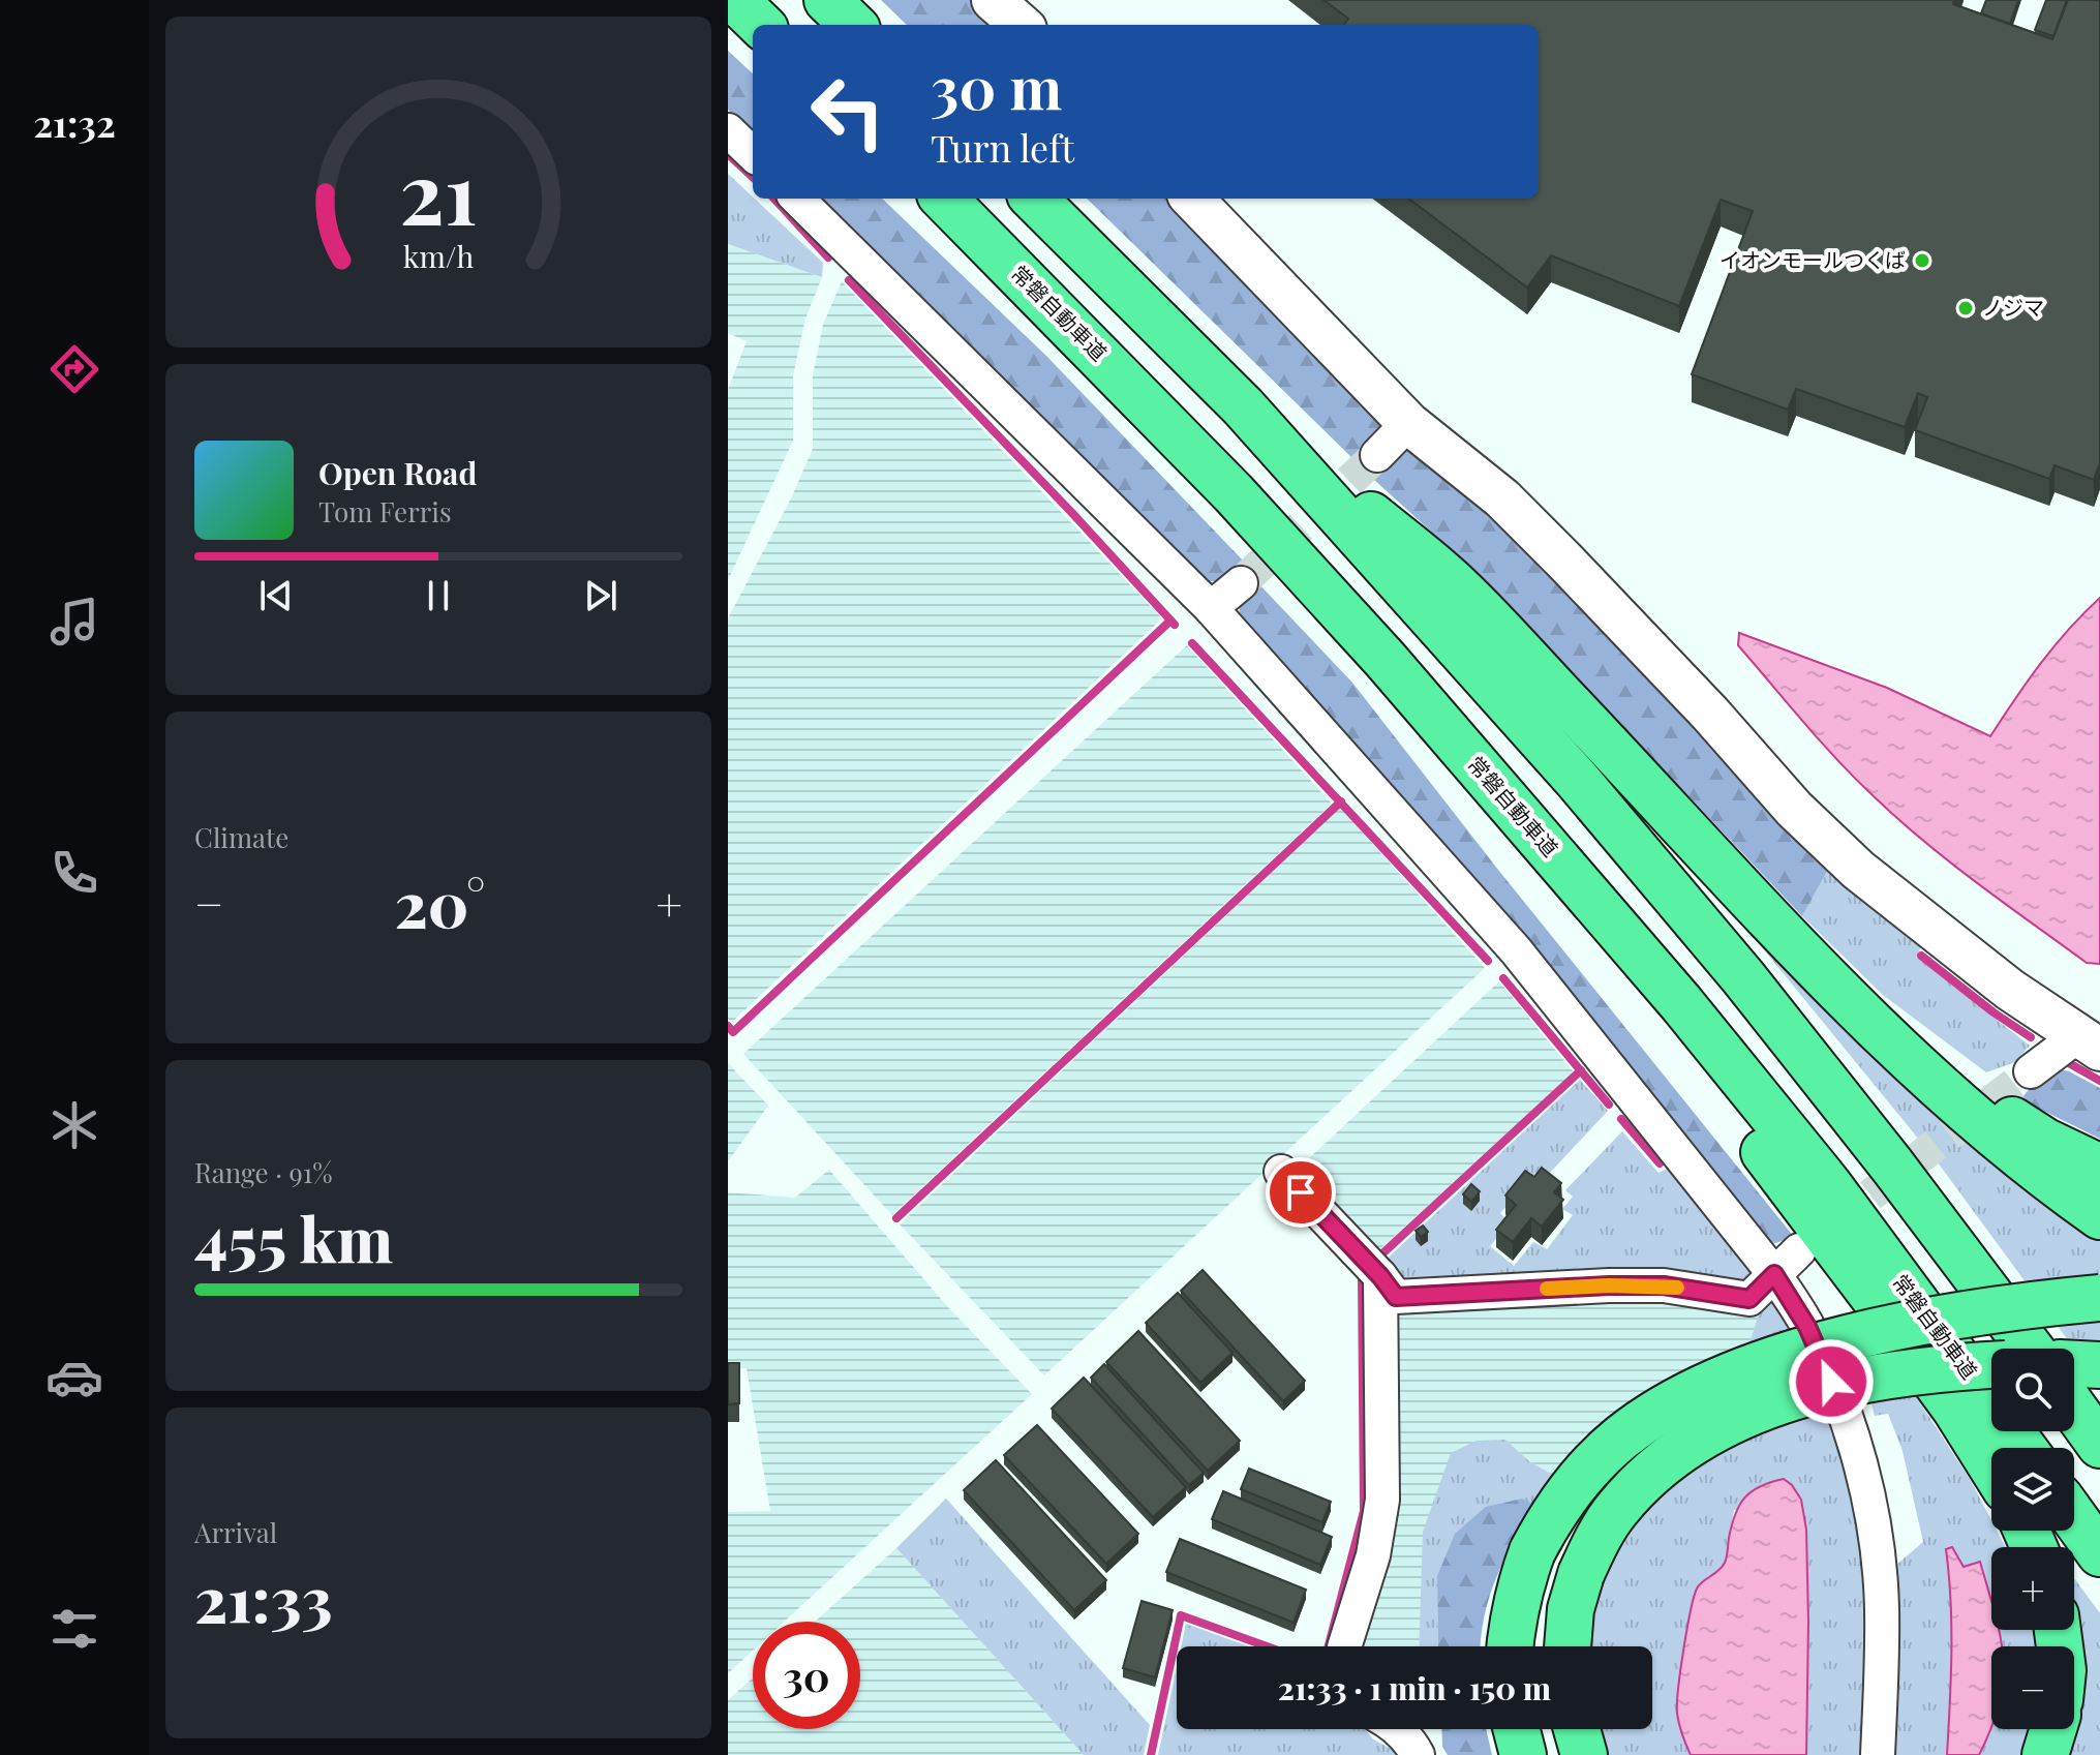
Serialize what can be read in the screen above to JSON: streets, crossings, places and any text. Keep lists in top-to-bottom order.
{
  "streets": {
    "highway": ["常磐自動車道"]
  },
  "places": ["イオンモールつくば", "ノジマ"],
  "page": {
    "tabs": "21:32",
    "turn": ["30 m", "Turn left"],
    "song": ["Open Road", "Tom Ferris"],
    "tile": [
      "Climate",
      ["Range · 91%", "455 km"],
      ["Arrival", "21:33"]
    ],
    "heat": ["−", "20°", "+"],
    "map_buttons": ["+", "−"],
    "limit": "30",
    "trip": "21:33 · 1 min · 150 m",
    "gauge": ["21", "km/h"]
  }
}
